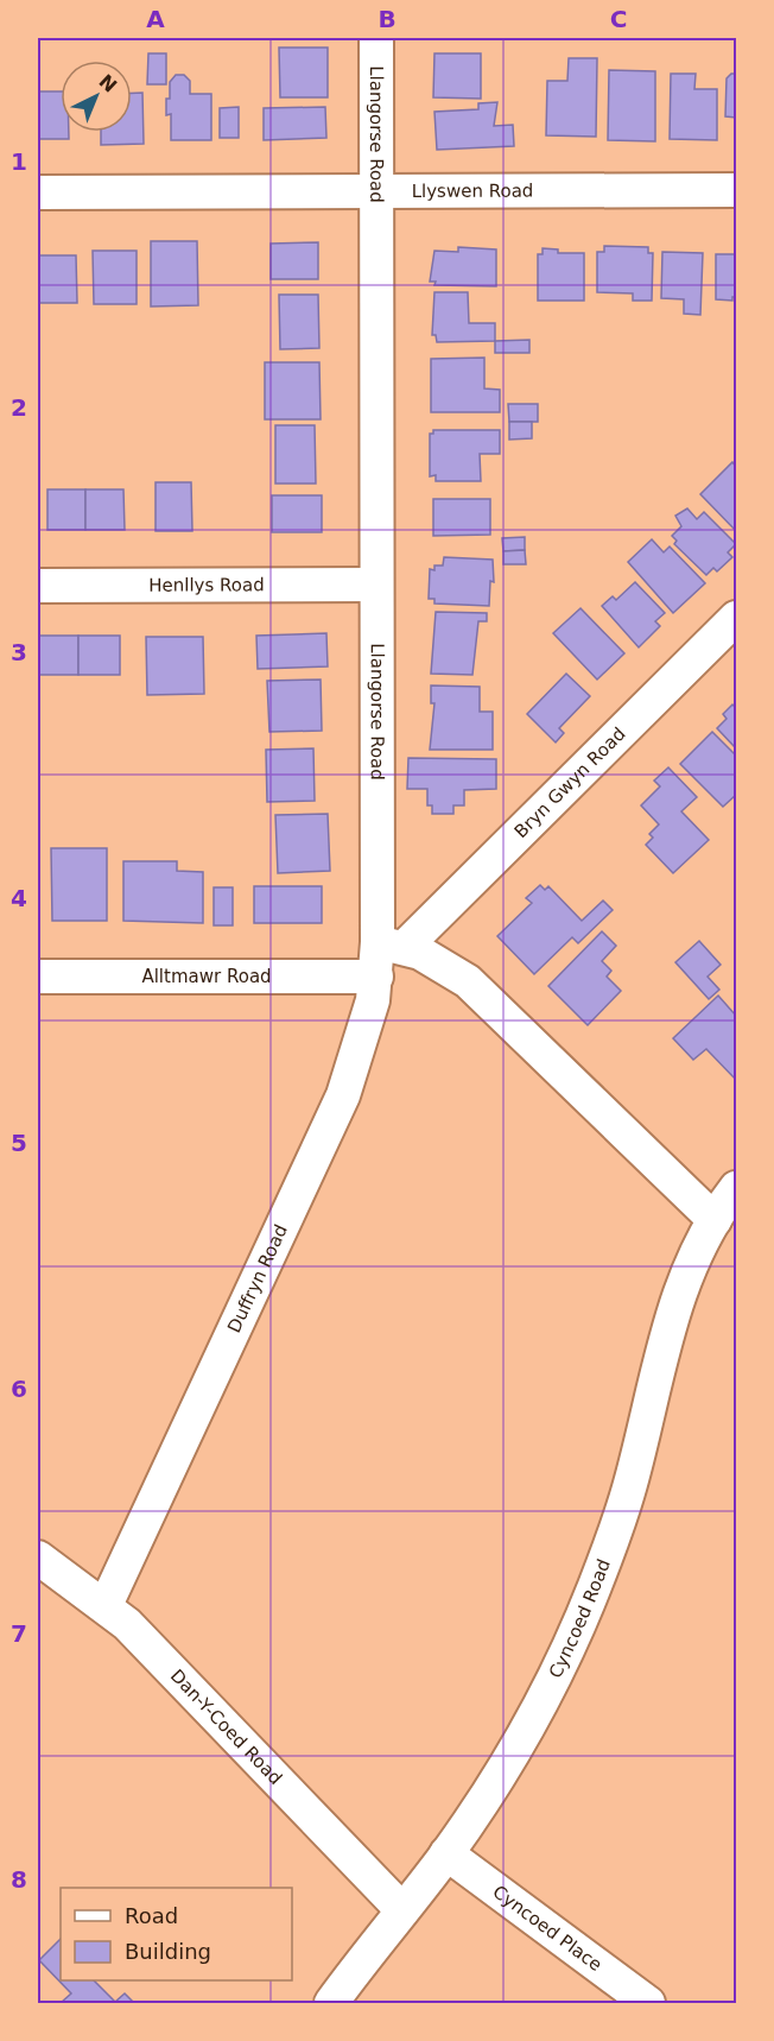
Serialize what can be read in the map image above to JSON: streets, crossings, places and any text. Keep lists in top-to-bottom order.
{
  "streets": {
    "street": [
      "Llangorse Road",
      "Llyswen Road",
      "Henllys Road",
      "Bryn Gwyn Road",
      "Alltmawr Road",
      "Duffryn Road",
      "Cyncoed Road",
      "Dan-Y-Coed Road",
      "Cyncoed Place"
    ]
  },
  "crossings": [
    ["Llangorse Road", "Llyswen Road"],
    ["Llangorse Road", "Henllys Road"],
    ["Llangorse Road", "Bryn Gwyn Road"],
    ["Llangorse Road", "Duffryn Road"],
    ["Bryn Gwyn Road", "Duffryn Road"],
    ["Alltmawr Road", "Duffryn Road"],
    ["Duffryn Road", "Dan-Y-Coed Road"],
    ["Cyncoed Road", "Dan-Y-Coed Road"],
    ["Cyncoed Road", "Cyncoed Place"]
  ],
  "legend": ["Road", "Building"],
  "north": "top right",
  "grid": {
    "columns": ["A", "B", "C"],
    "rows": [
      "1",
      "2",
      "3",
      "4",
      "5",
      "6",
      "7",
      "8"
    ]
  }
}
